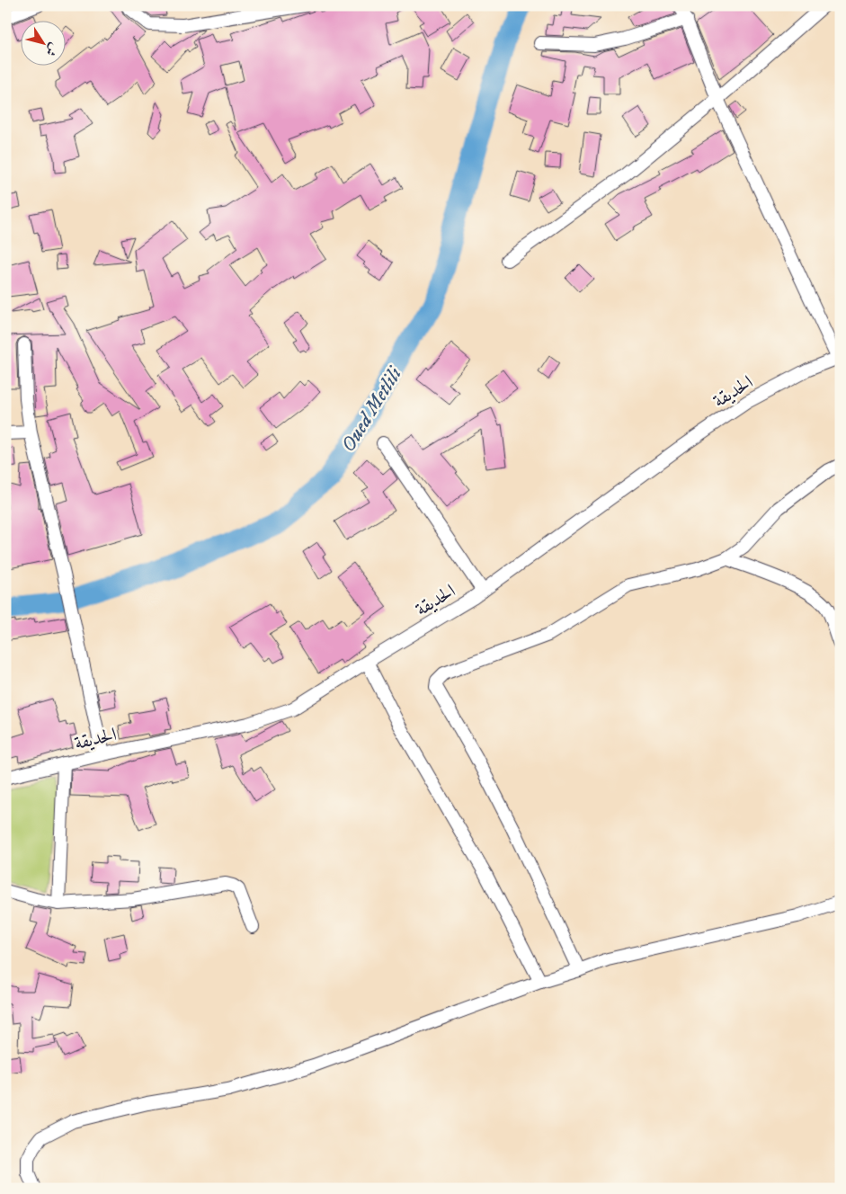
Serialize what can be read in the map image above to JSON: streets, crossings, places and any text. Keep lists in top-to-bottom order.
{
  "streets": {
    "street": ["الحديقة"]
  },
  "water": ["Oued Metlili"],
  "north": "bottom right"
}
